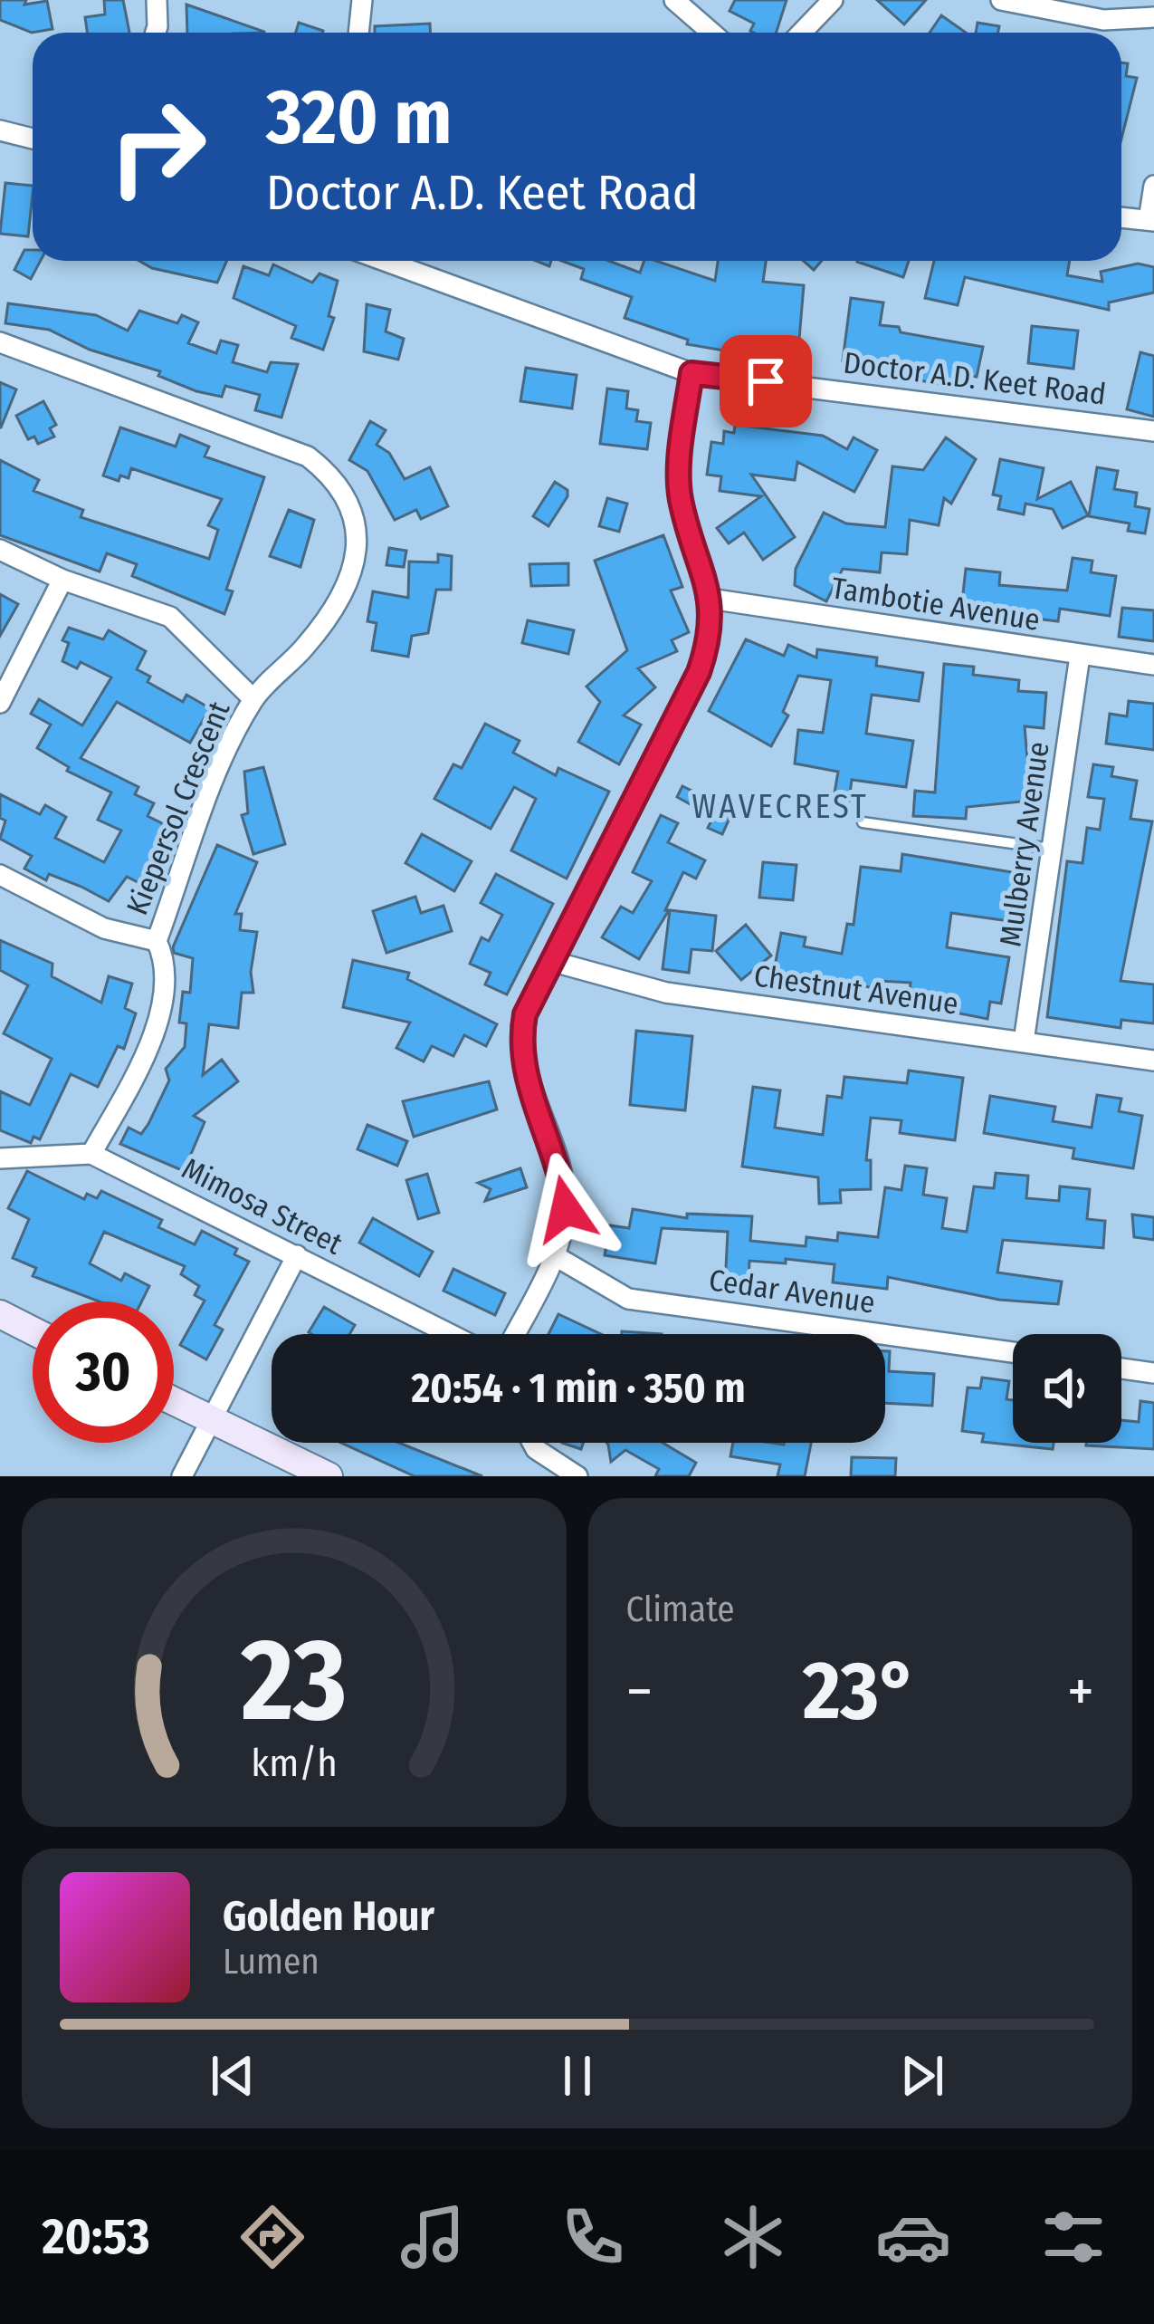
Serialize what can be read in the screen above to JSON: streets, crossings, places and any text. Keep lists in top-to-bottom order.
{
  "streets": {
    "street": [
      "Doctor A.D. Keet Road",
      "Tambotie Avenue",
      "Kiepersol Crescent",
      "Mulberry Avenue",
      "Chestnut Avenue",
      "Mimosa Street",
      "Cedar Avenue"
    ]
  },
  "crossings": [
    ["Tambotie Avenue", "Mulberry Avenue"],
    ["Kiepersol Crescent", "Mimosa Street"],
    ["Mulberry Avenue", "Chestnut Avenue"]
  ],
  "districts": ["WAVECREST"],
  "page": {
    "turn": ["320 m", "Doctor A.D. Keet Road"],
    "limit": "30",
    "trip": "20:54 · 1 min · 350 m",
    "tile": "Climate",
    "heat": ["−", "23°", "+"],
    "song": ["Golden Hour", "Lumen"],
    "tabs": "20:53",
    "gauge": ["23", "km/h"]
  }
}
